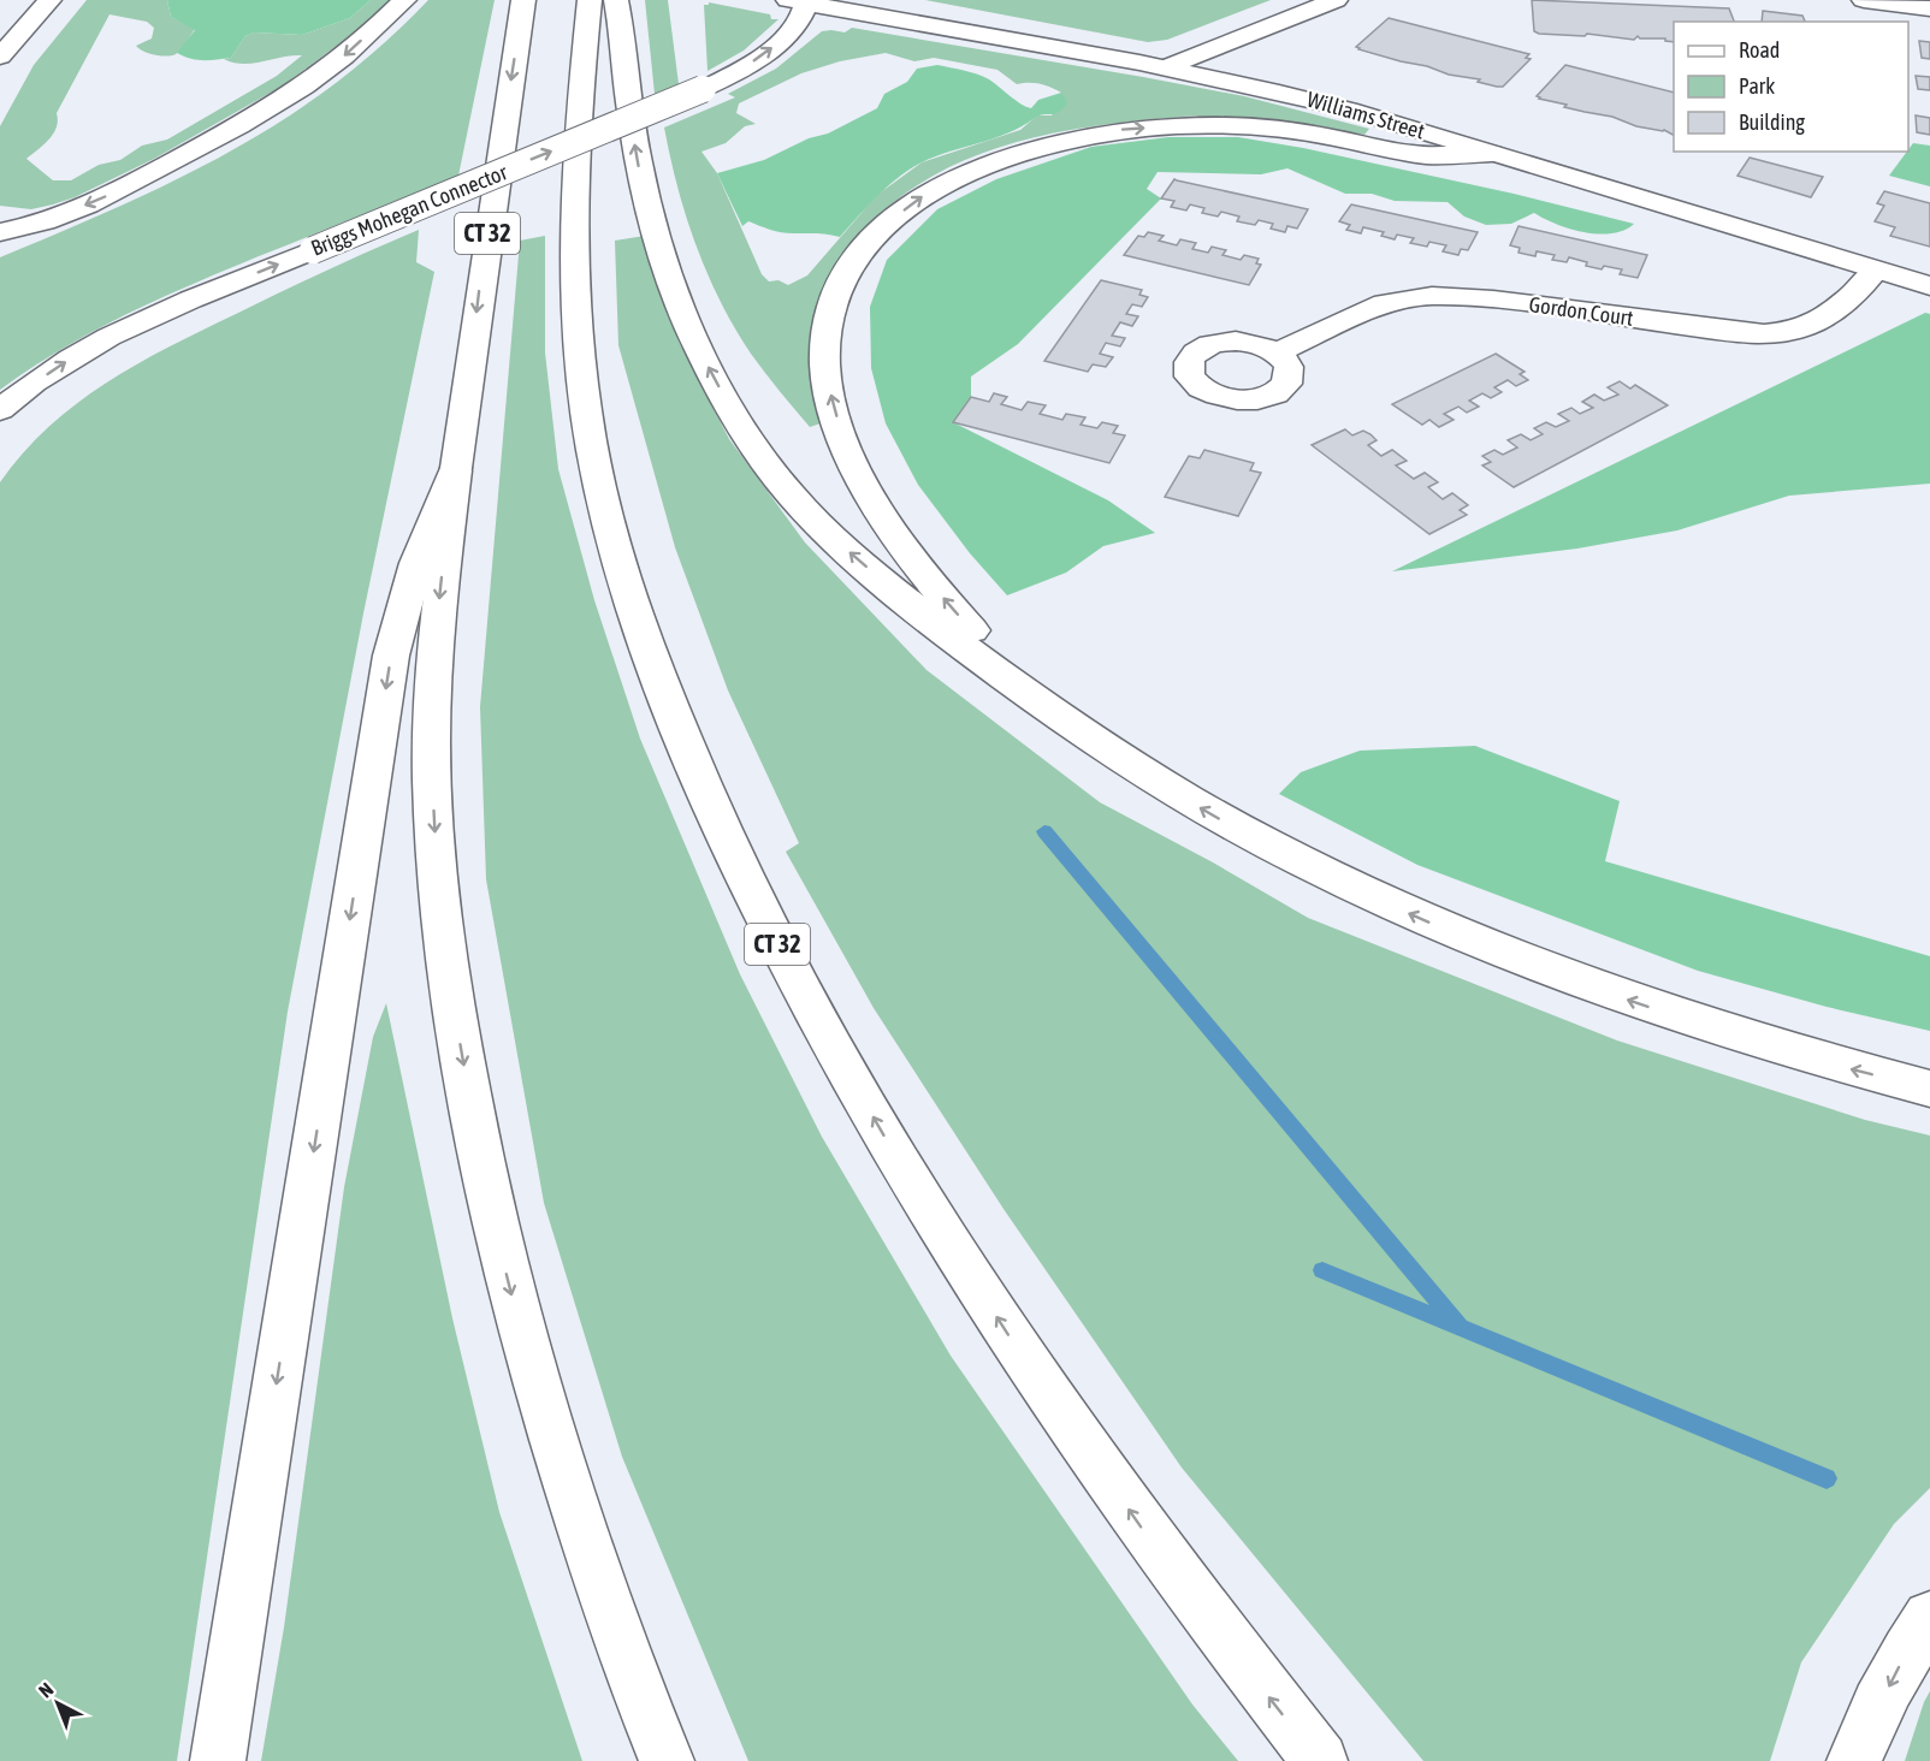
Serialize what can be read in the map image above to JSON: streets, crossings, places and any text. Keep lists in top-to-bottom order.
{
  "streets": {
    "main road": [
      "Williams Street",
      "Briggs Mohegan Connector",
      "CT 32",
      "Gordon Court"
    ]
  },
  "crossings": [
    ["Williams Street", "Briggs Mohegan Connector"],
    ["Williams Street", "Gordon Court"]
  ],
  "legend": ["Road", "Park", "Building"],
  "north": "top left"
}
